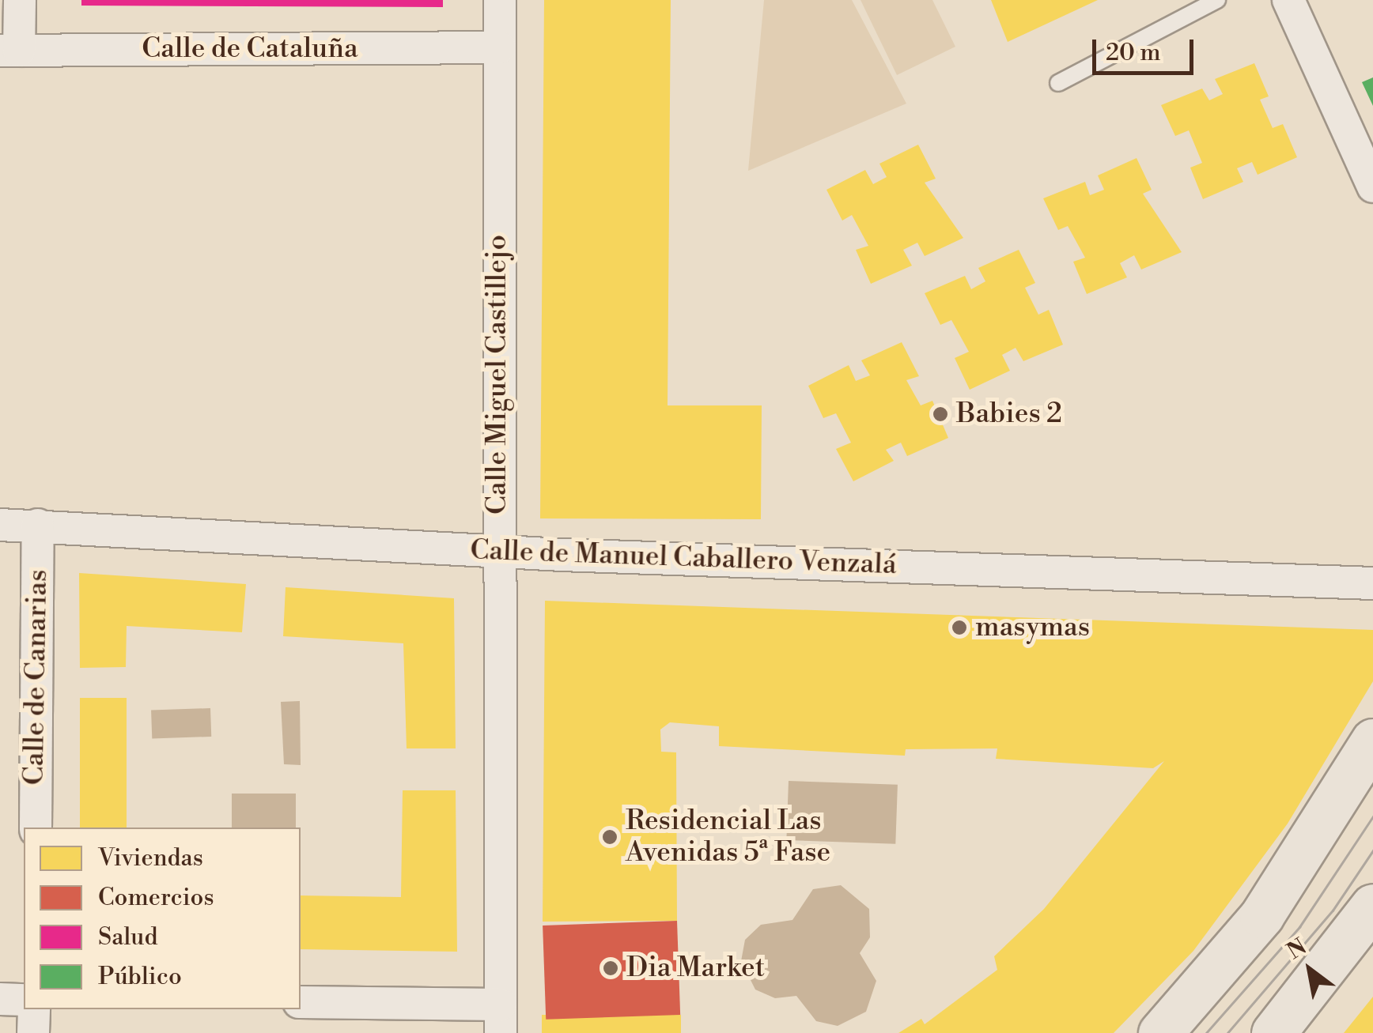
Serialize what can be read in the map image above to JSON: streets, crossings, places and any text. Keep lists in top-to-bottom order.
{
  "streets": {
    "street": [
      "Calle de Cataluña",
      "Calle Miguel Castillejo",
      "Calle de Manuel Caballero Venzalá",
      "Calle de Canarias"
    ]
  },
  "crossings": [
    ["Calle de Cataluña", "Calle Miguel Castillejo"],
    ["Calle Miguel Castillejo", "Calle de Manuel Caballero Venzalá"],
    ["Calle de Manuel Caballero Venzalá", "Calle de Canarias"]
  ],
  "places": [
    "Babies 2",
    "masymas",
    "Residencial Las Avenidas 5ª Fase",
    "Dia Market"
  ],
  "legend": [
    "Viviendas",
    "Comercios",
    "Salud",
    "Público"
  ],
  "scale_bar": "20 m",
  "north": "top left"
}
